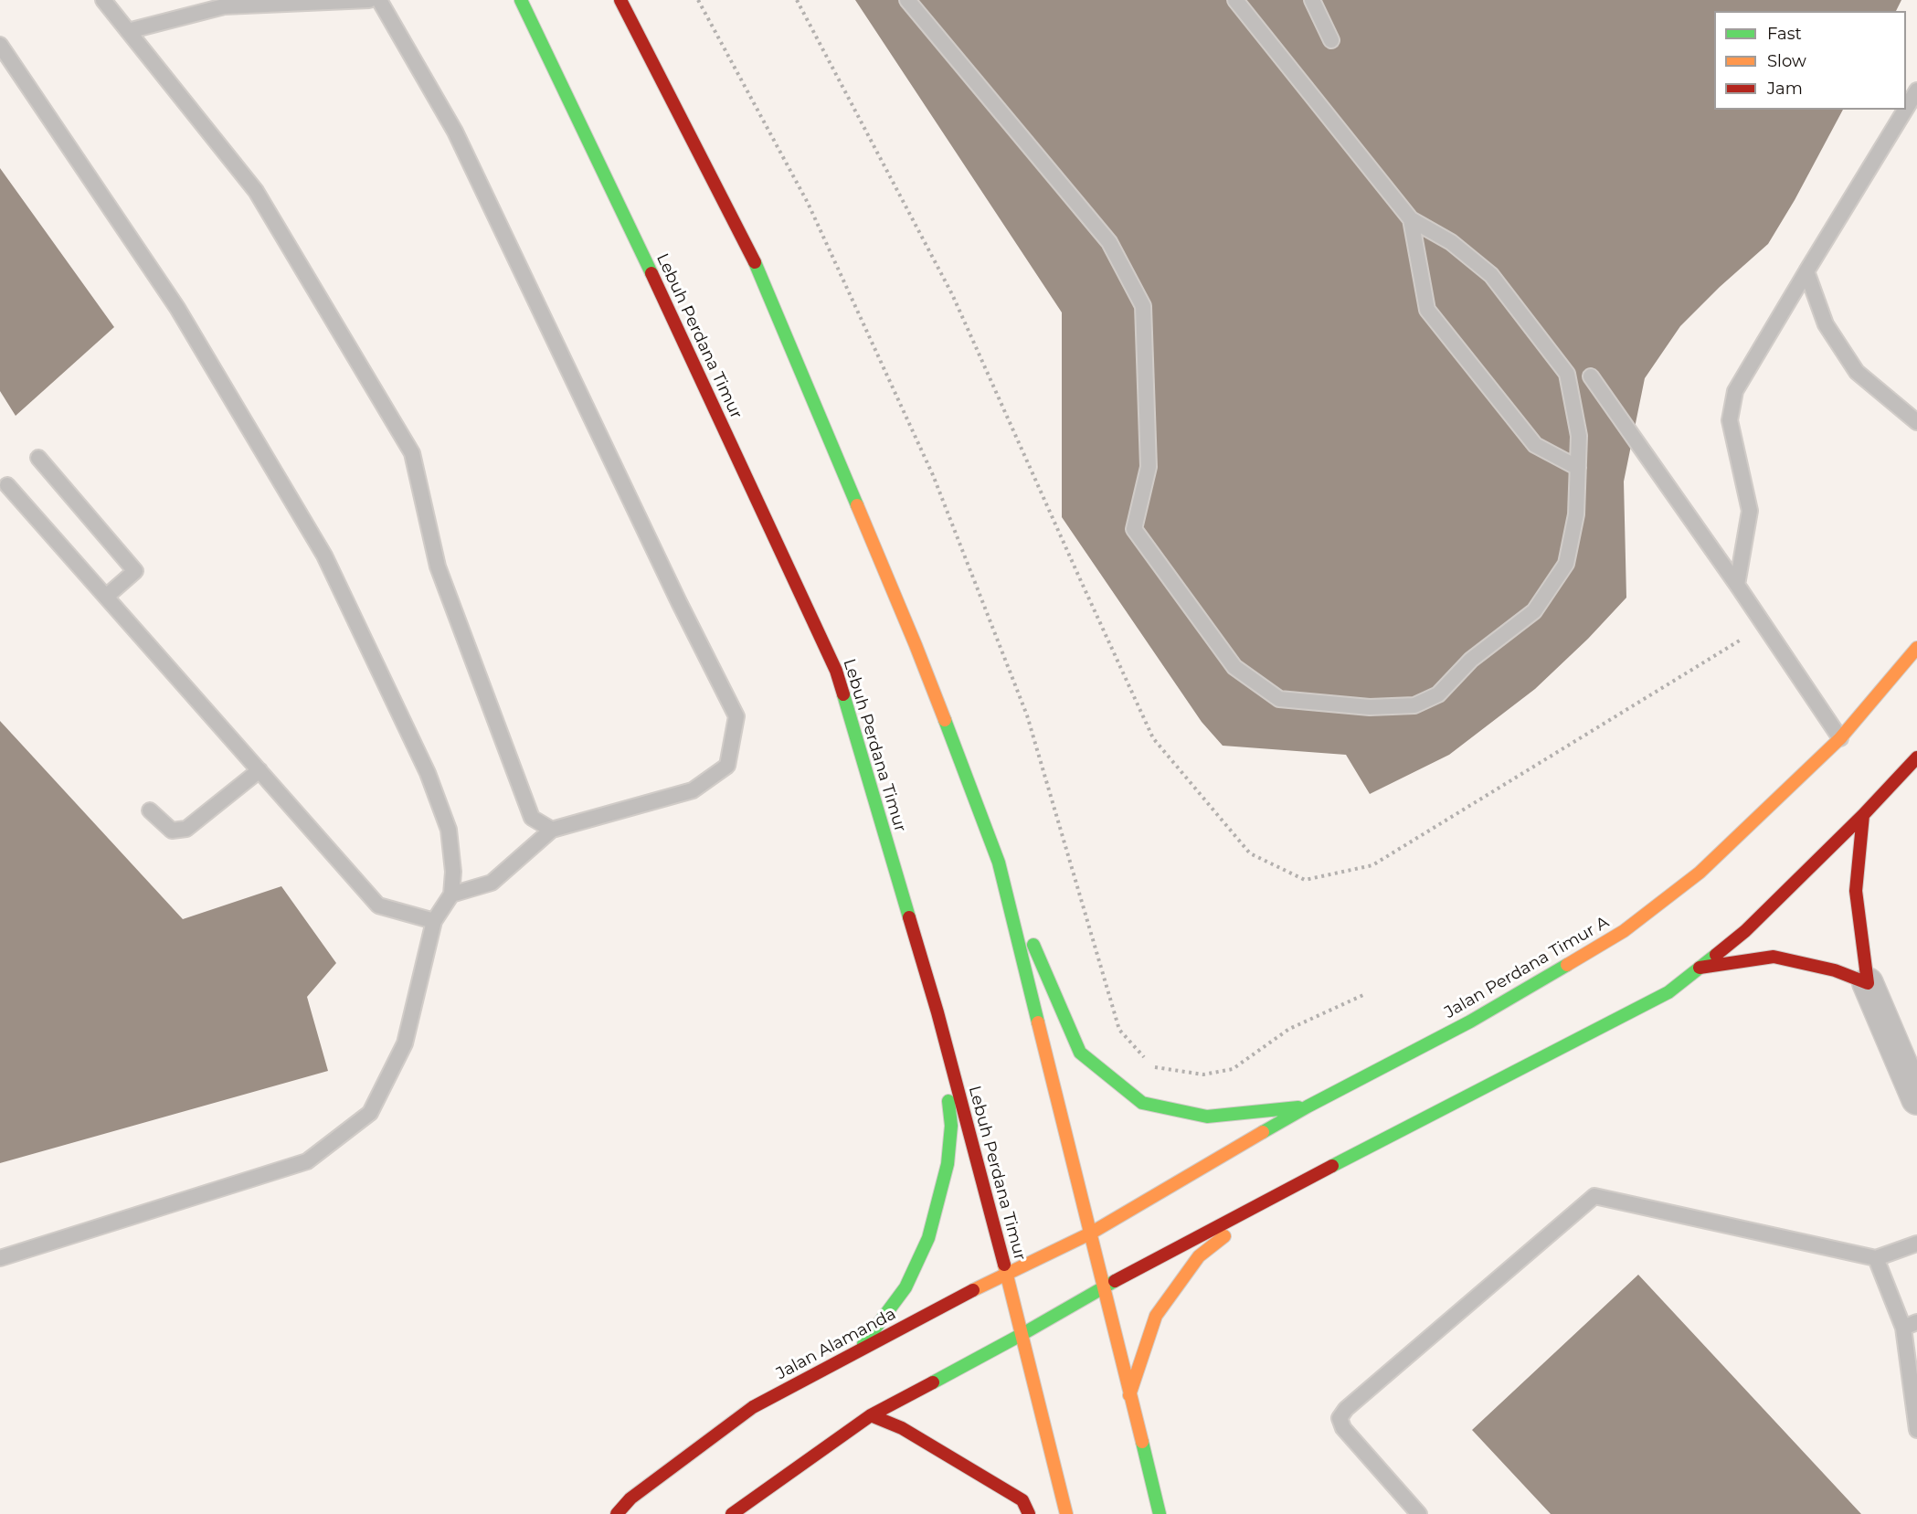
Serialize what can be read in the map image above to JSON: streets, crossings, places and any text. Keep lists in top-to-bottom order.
{
  "streets": {
    "main road": ["Lebuh Perdana Timur", "Jalan Perdana Timur A", "Jalan Alamanda"]
  },
  "crossings": [
    ["Lebuh Perdana Timur", "Jalan Alamanda"],
    ["Jalan Perdana Timur A", "Jalan Alamanda"]
  ],
  "legend": ["Fast", "Slow", "Jam"]
}
